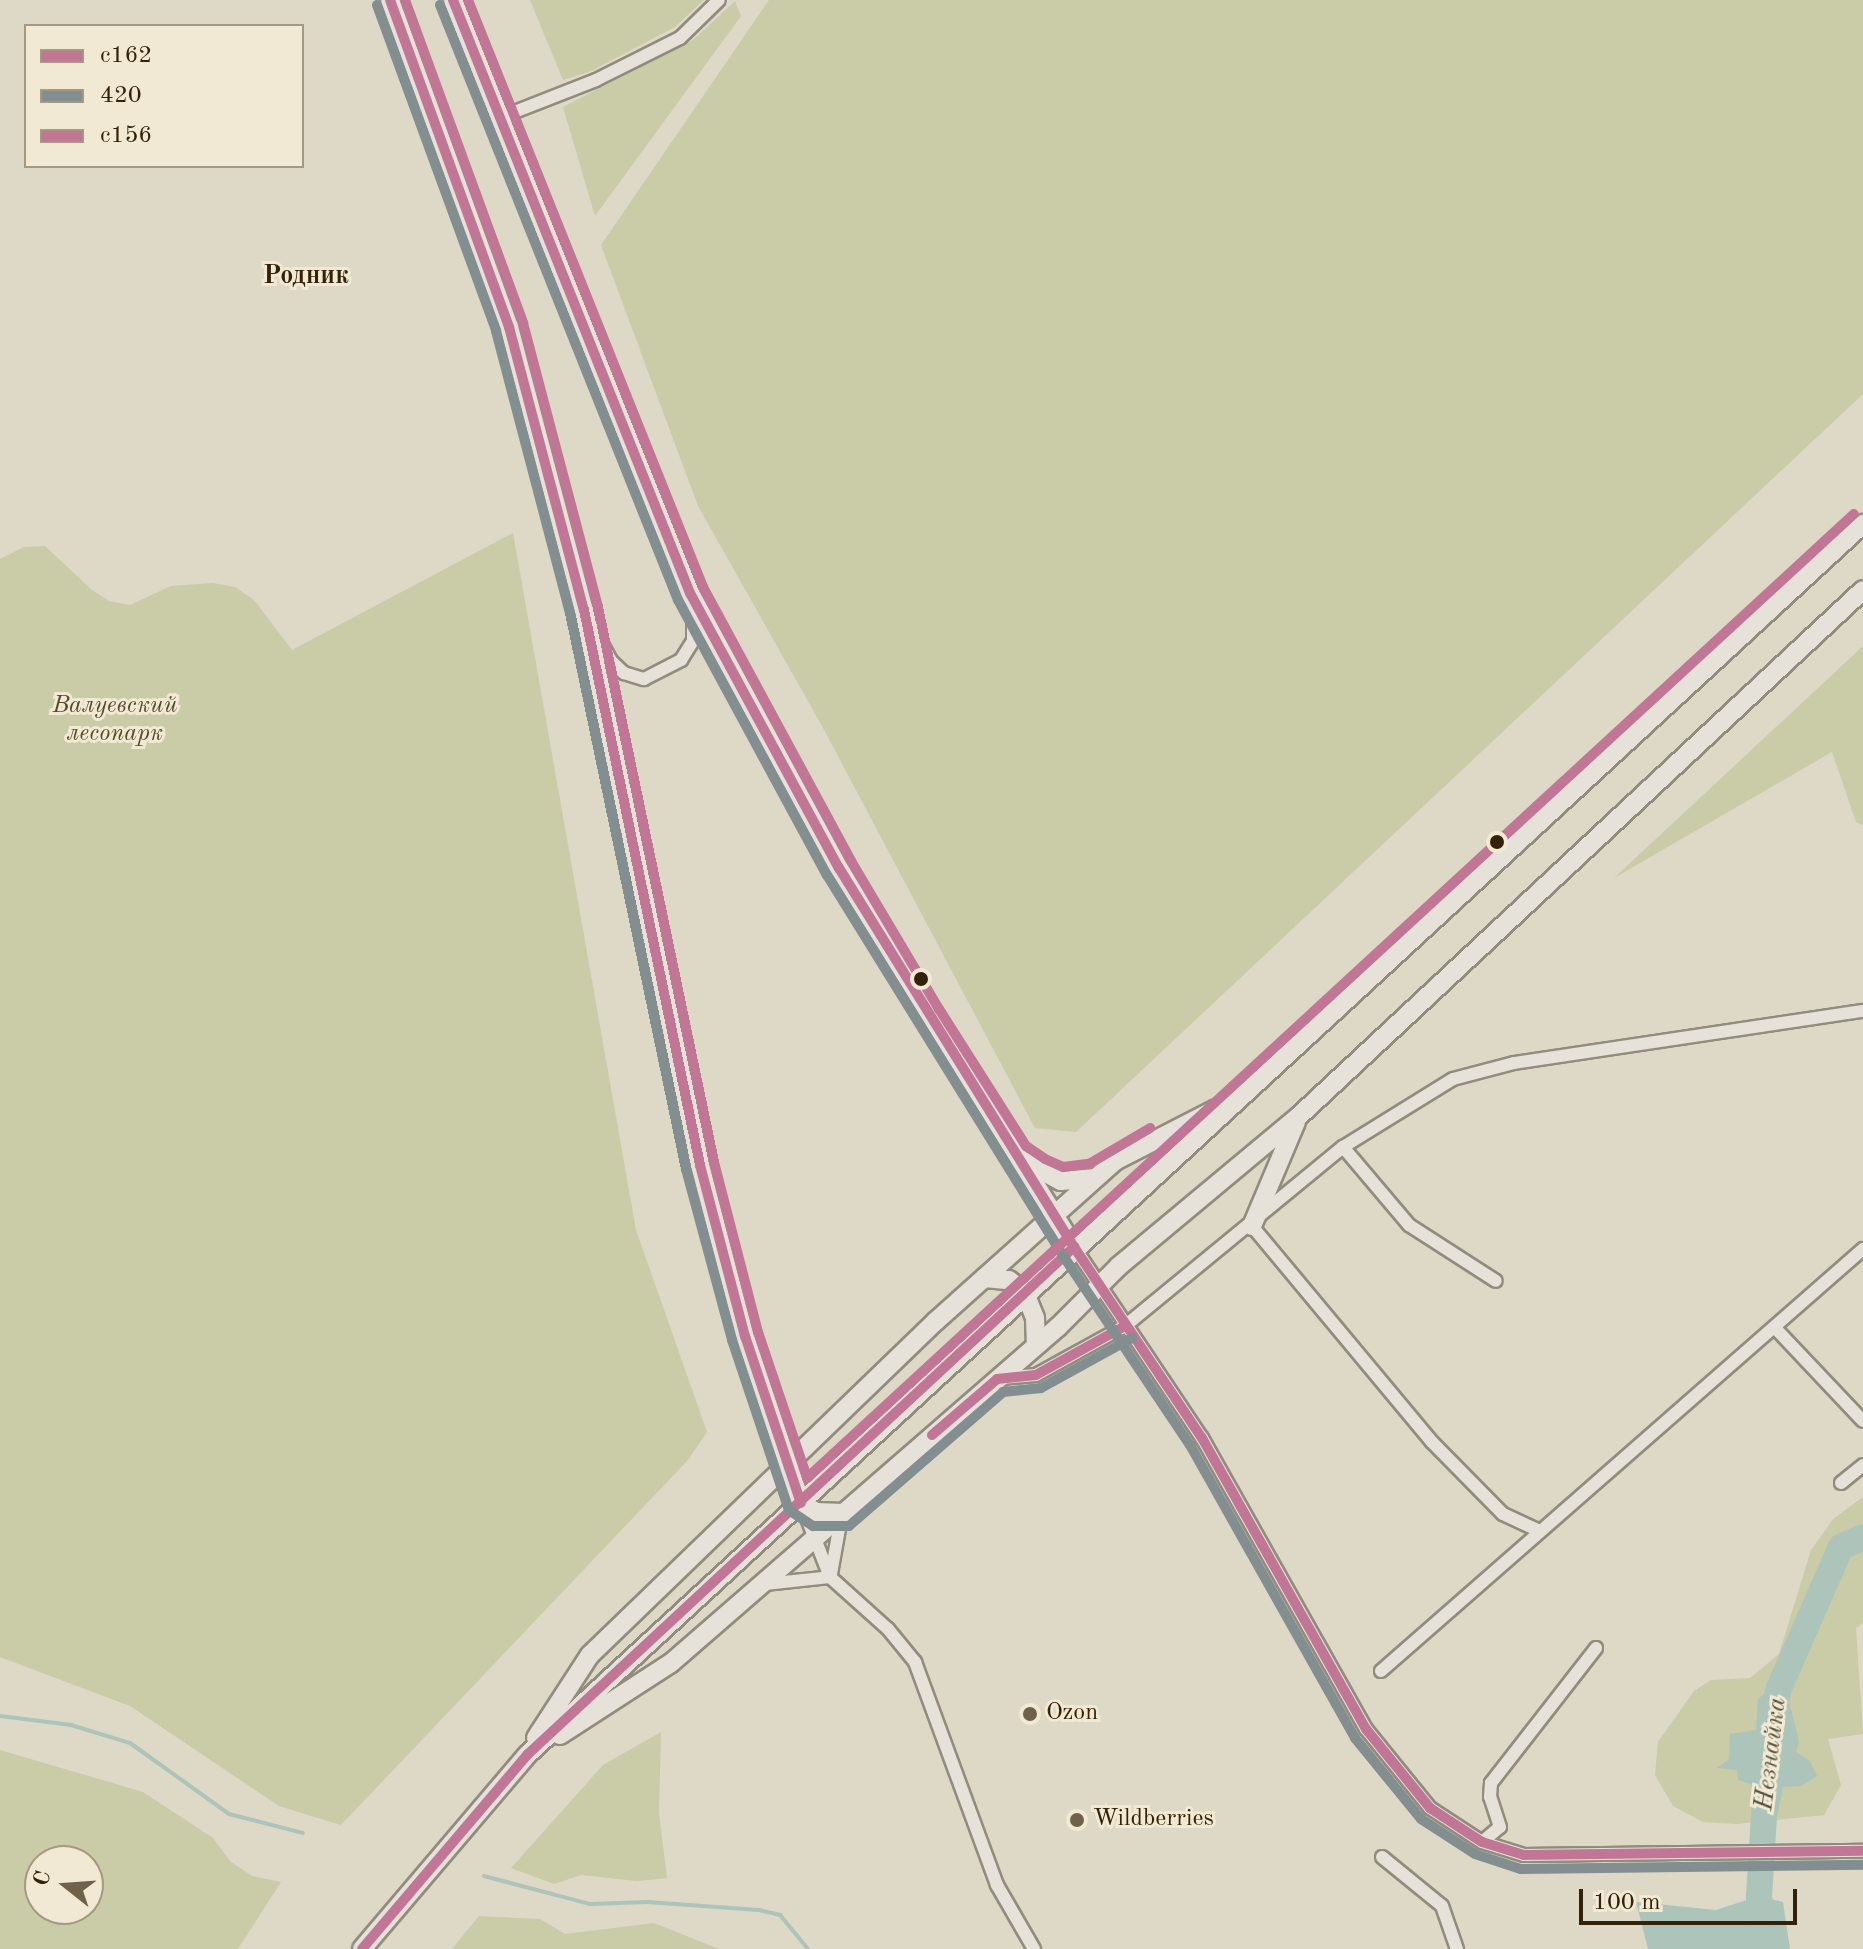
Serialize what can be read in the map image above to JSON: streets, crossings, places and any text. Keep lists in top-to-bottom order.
{
  "districts": ["Родник"],
  "water": ["Незнайка"],
  "parks": ["Валуевский лесопарк"],
  "places": ["Ozon", "Wildberries"],
  "lines": ["transit line с162", "transit line с156", "transit line 420"],
  "legend": ["с162", "420", "с156"],
  "scale_bar": "100 m",
  "north": "left"
}
